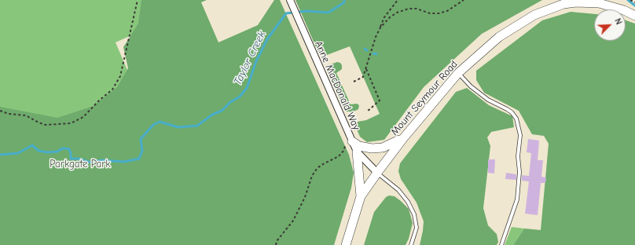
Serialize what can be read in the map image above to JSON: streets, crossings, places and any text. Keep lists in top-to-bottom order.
{
  "streets": {
    "street": ["Anne MacDonald Way", "Mount Seymour Road"]
  },
  "crossings": [
    ["Anne MacDonald Way", "Mount Seymour Road"]
  ],
  "water": ["Taylor Creek"],
  "parks": ["Parkgate Park"],
  "north": "top right"
}
